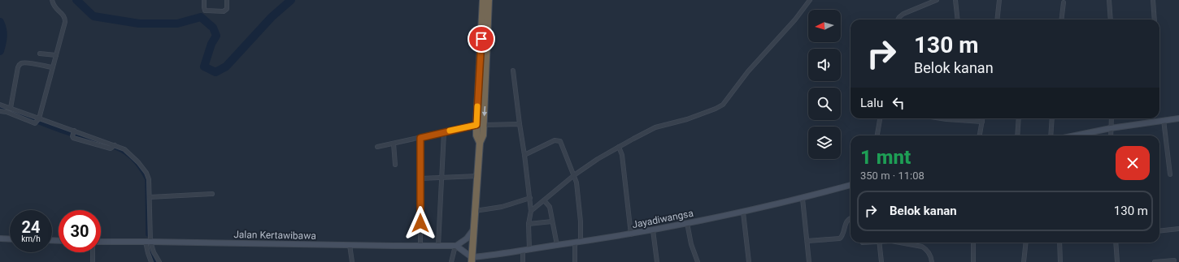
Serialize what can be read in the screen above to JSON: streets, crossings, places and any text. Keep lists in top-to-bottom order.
{
  "streets": {
    "street": ["Jayadiwangsa", "Jalan Kertawibawa"]
  },
  "north": "left",
  "page": {
    "turn": ["130 m", "Belok kanan"],
    "then": "Lalu",
    "heading": ["1 mnt", "350 m · 11:08"],
    "list": [
      {
        "name": "Belok kanan",
        "value": "130 m"
      }
    ],
    "speed": "24 km/h",
    "limit": "30"
  }
}
